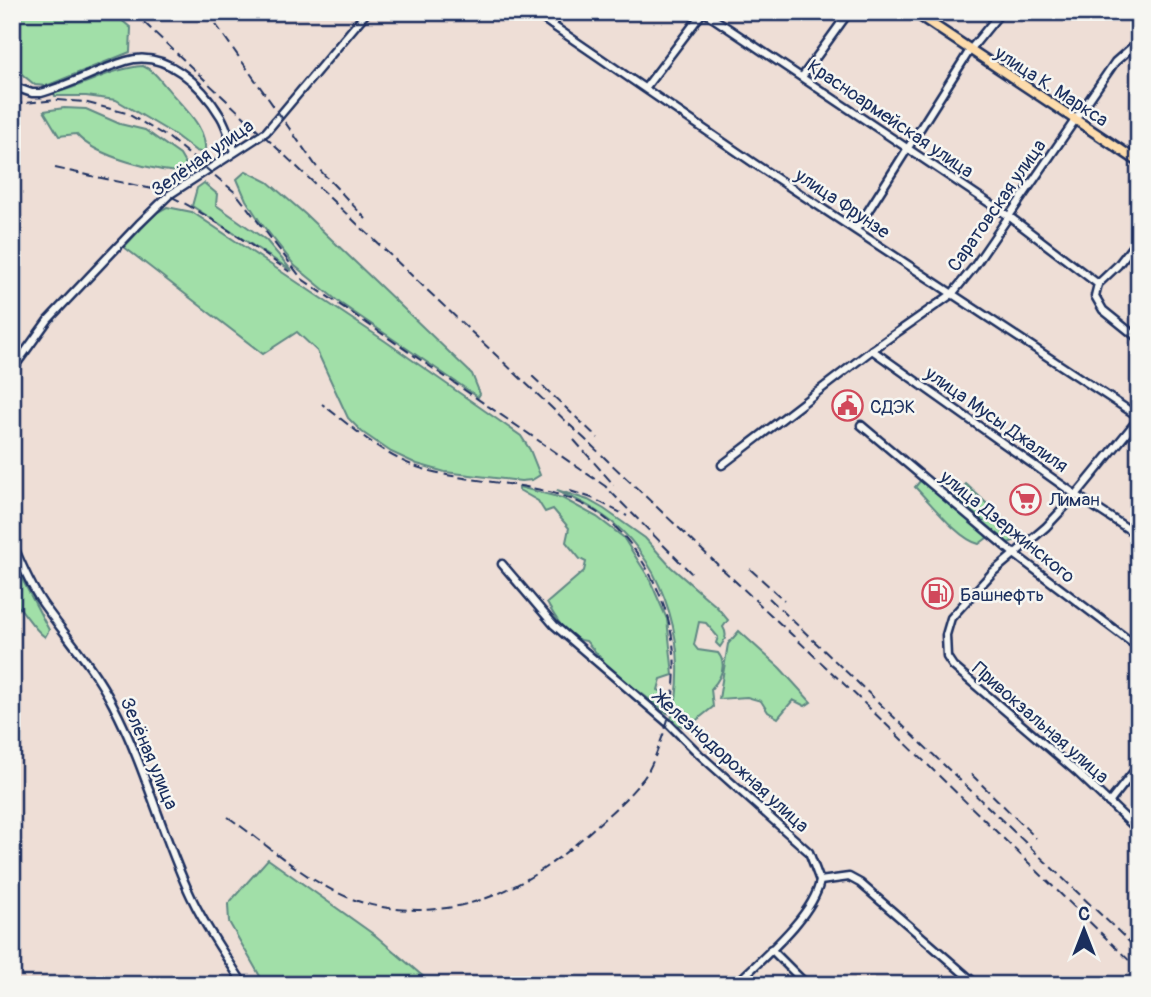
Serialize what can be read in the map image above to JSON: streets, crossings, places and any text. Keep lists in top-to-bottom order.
{
  "streets": {
    "main road": ["улица К. Маркса"],
    "street": [
      "Красноармейская улица",
      "Зелёная улица",
      "улица Фрунзе",
      "Саратовская улица",
      "улица Мусы Джалиля",
      "улица Дзержинского",
      "Привокзальная улица",
      "Железнодорожная улица"
    ]
  },
  "crossings": [
    ["улица К. Маркса", "Саратовская улица"],
    ["Красноармейская улица", "Саратовская улица"],
    ["улица Фрунзе", "Саратовская улица"],
    ["Саратовская улица", "улица Мусы Джалиля"],
    ["улица Дзержинского", "Привокзальная улица"]
  ],
  "places": {
    "public building": ["СДЭК"],
    "supermarket": ["Лиман"],
    "fuel station": ["Башнефть"]
  },
  "north": "top"
}
